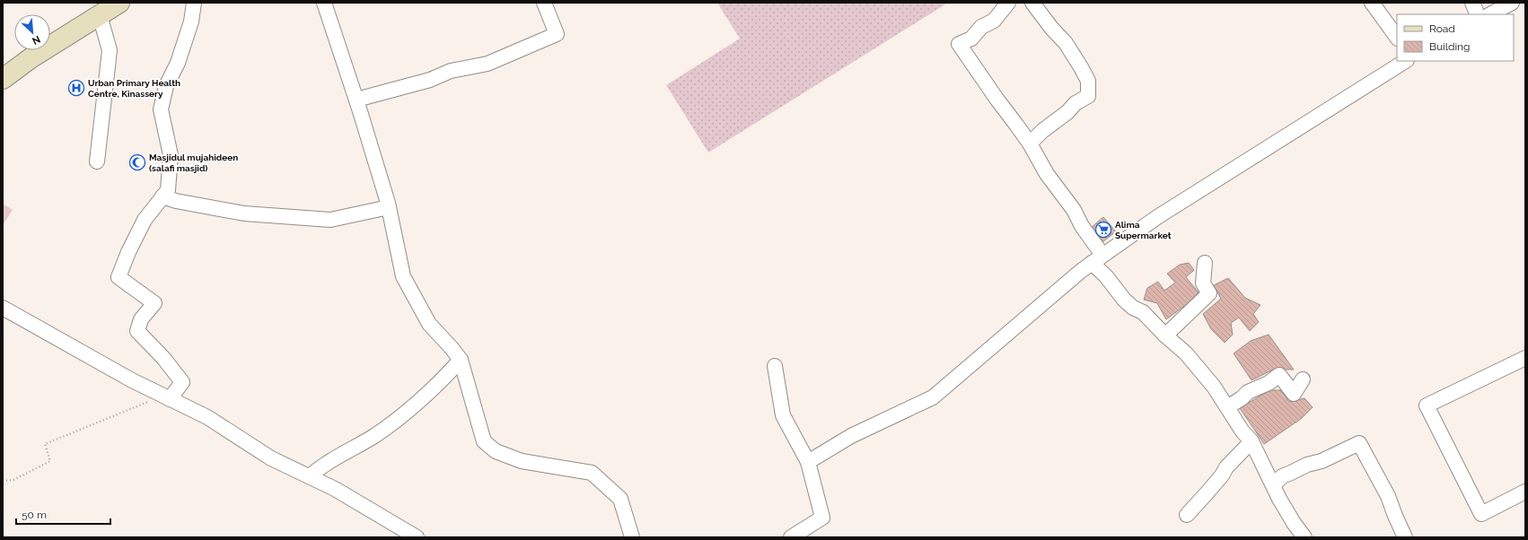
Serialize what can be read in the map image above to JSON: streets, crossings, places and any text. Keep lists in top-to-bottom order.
{
  "places": {
    "hospital": ["Urban Primary Health Centre, Kinassery"],
    "mosque": ["Masjidul mujahideen (salafi masjid)"],
    "supermarket": ["Alima Supermarket"]
  },
  "legend": ["Road", "Building"],
  "scale_bar": "50 m",
  "north": "bottom right"
}
